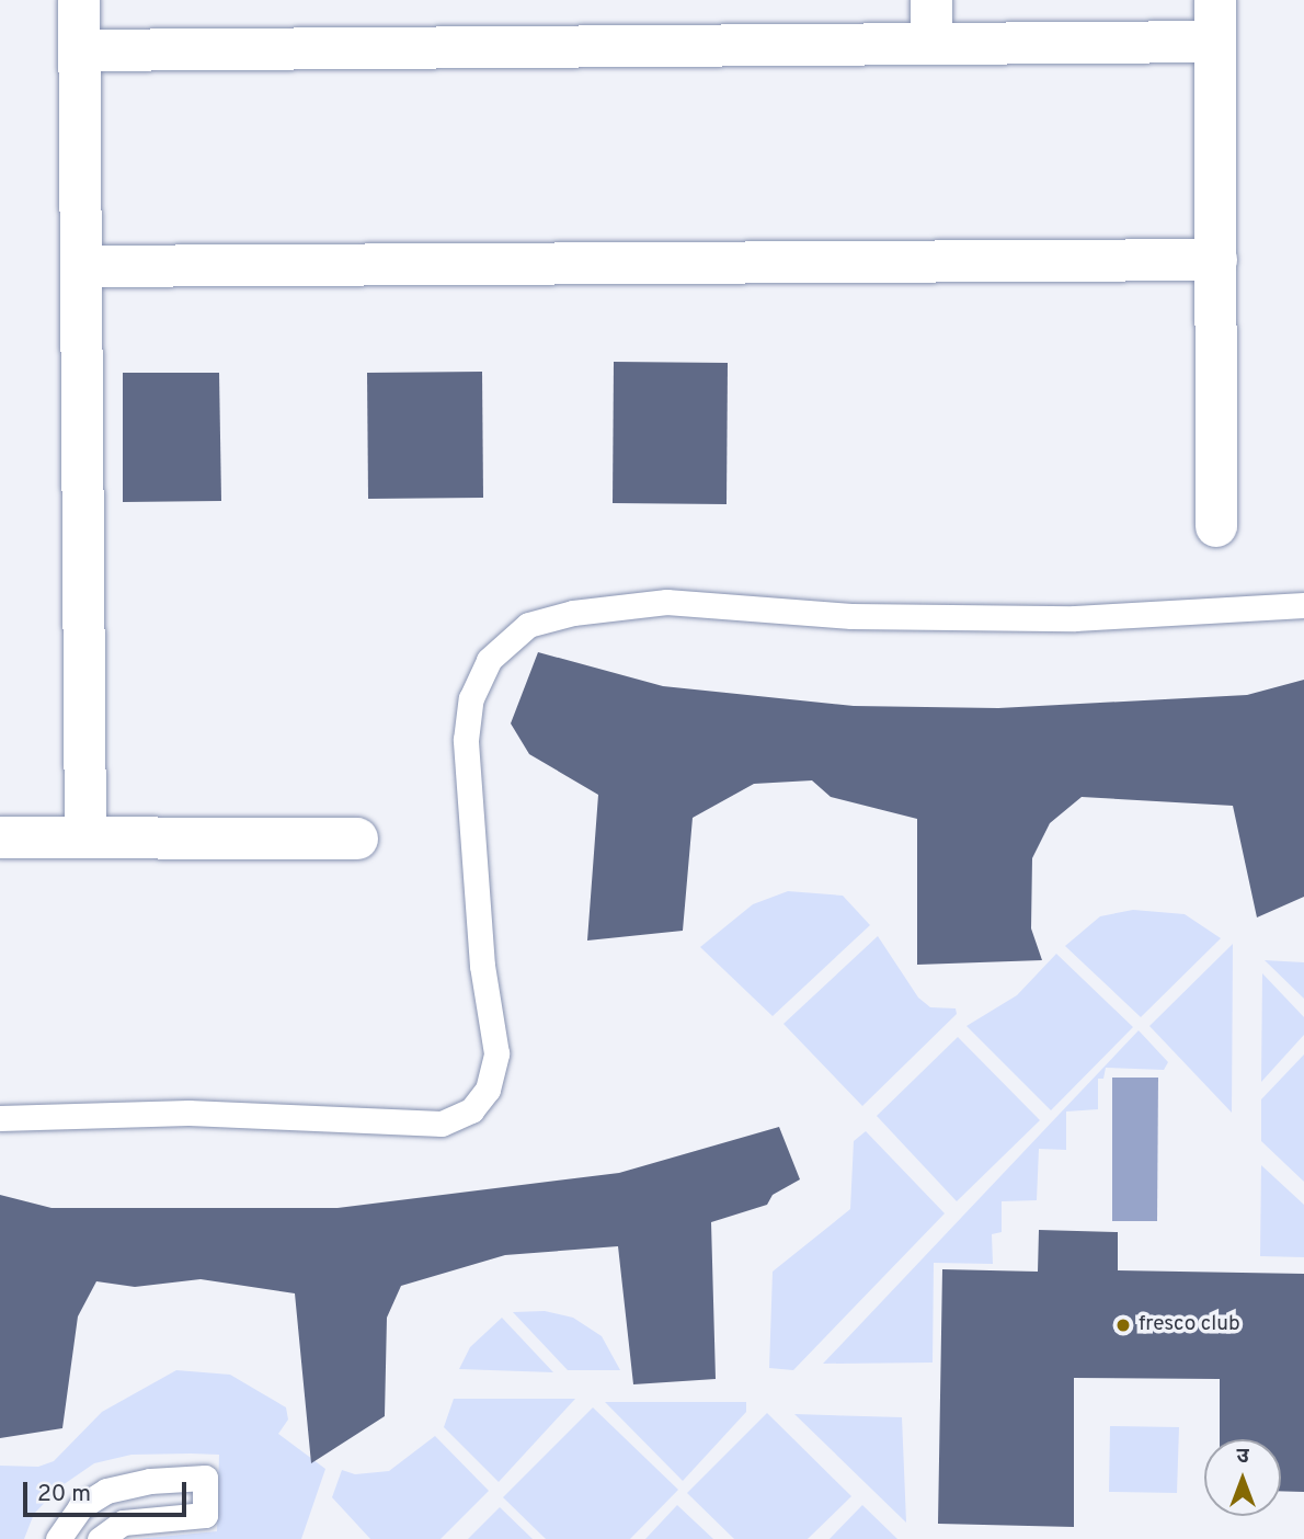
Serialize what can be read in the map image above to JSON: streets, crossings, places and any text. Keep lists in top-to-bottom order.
{
  "places": ["fresco club"],
  "scale_bar": "20 m",
  "north": "top"
}
